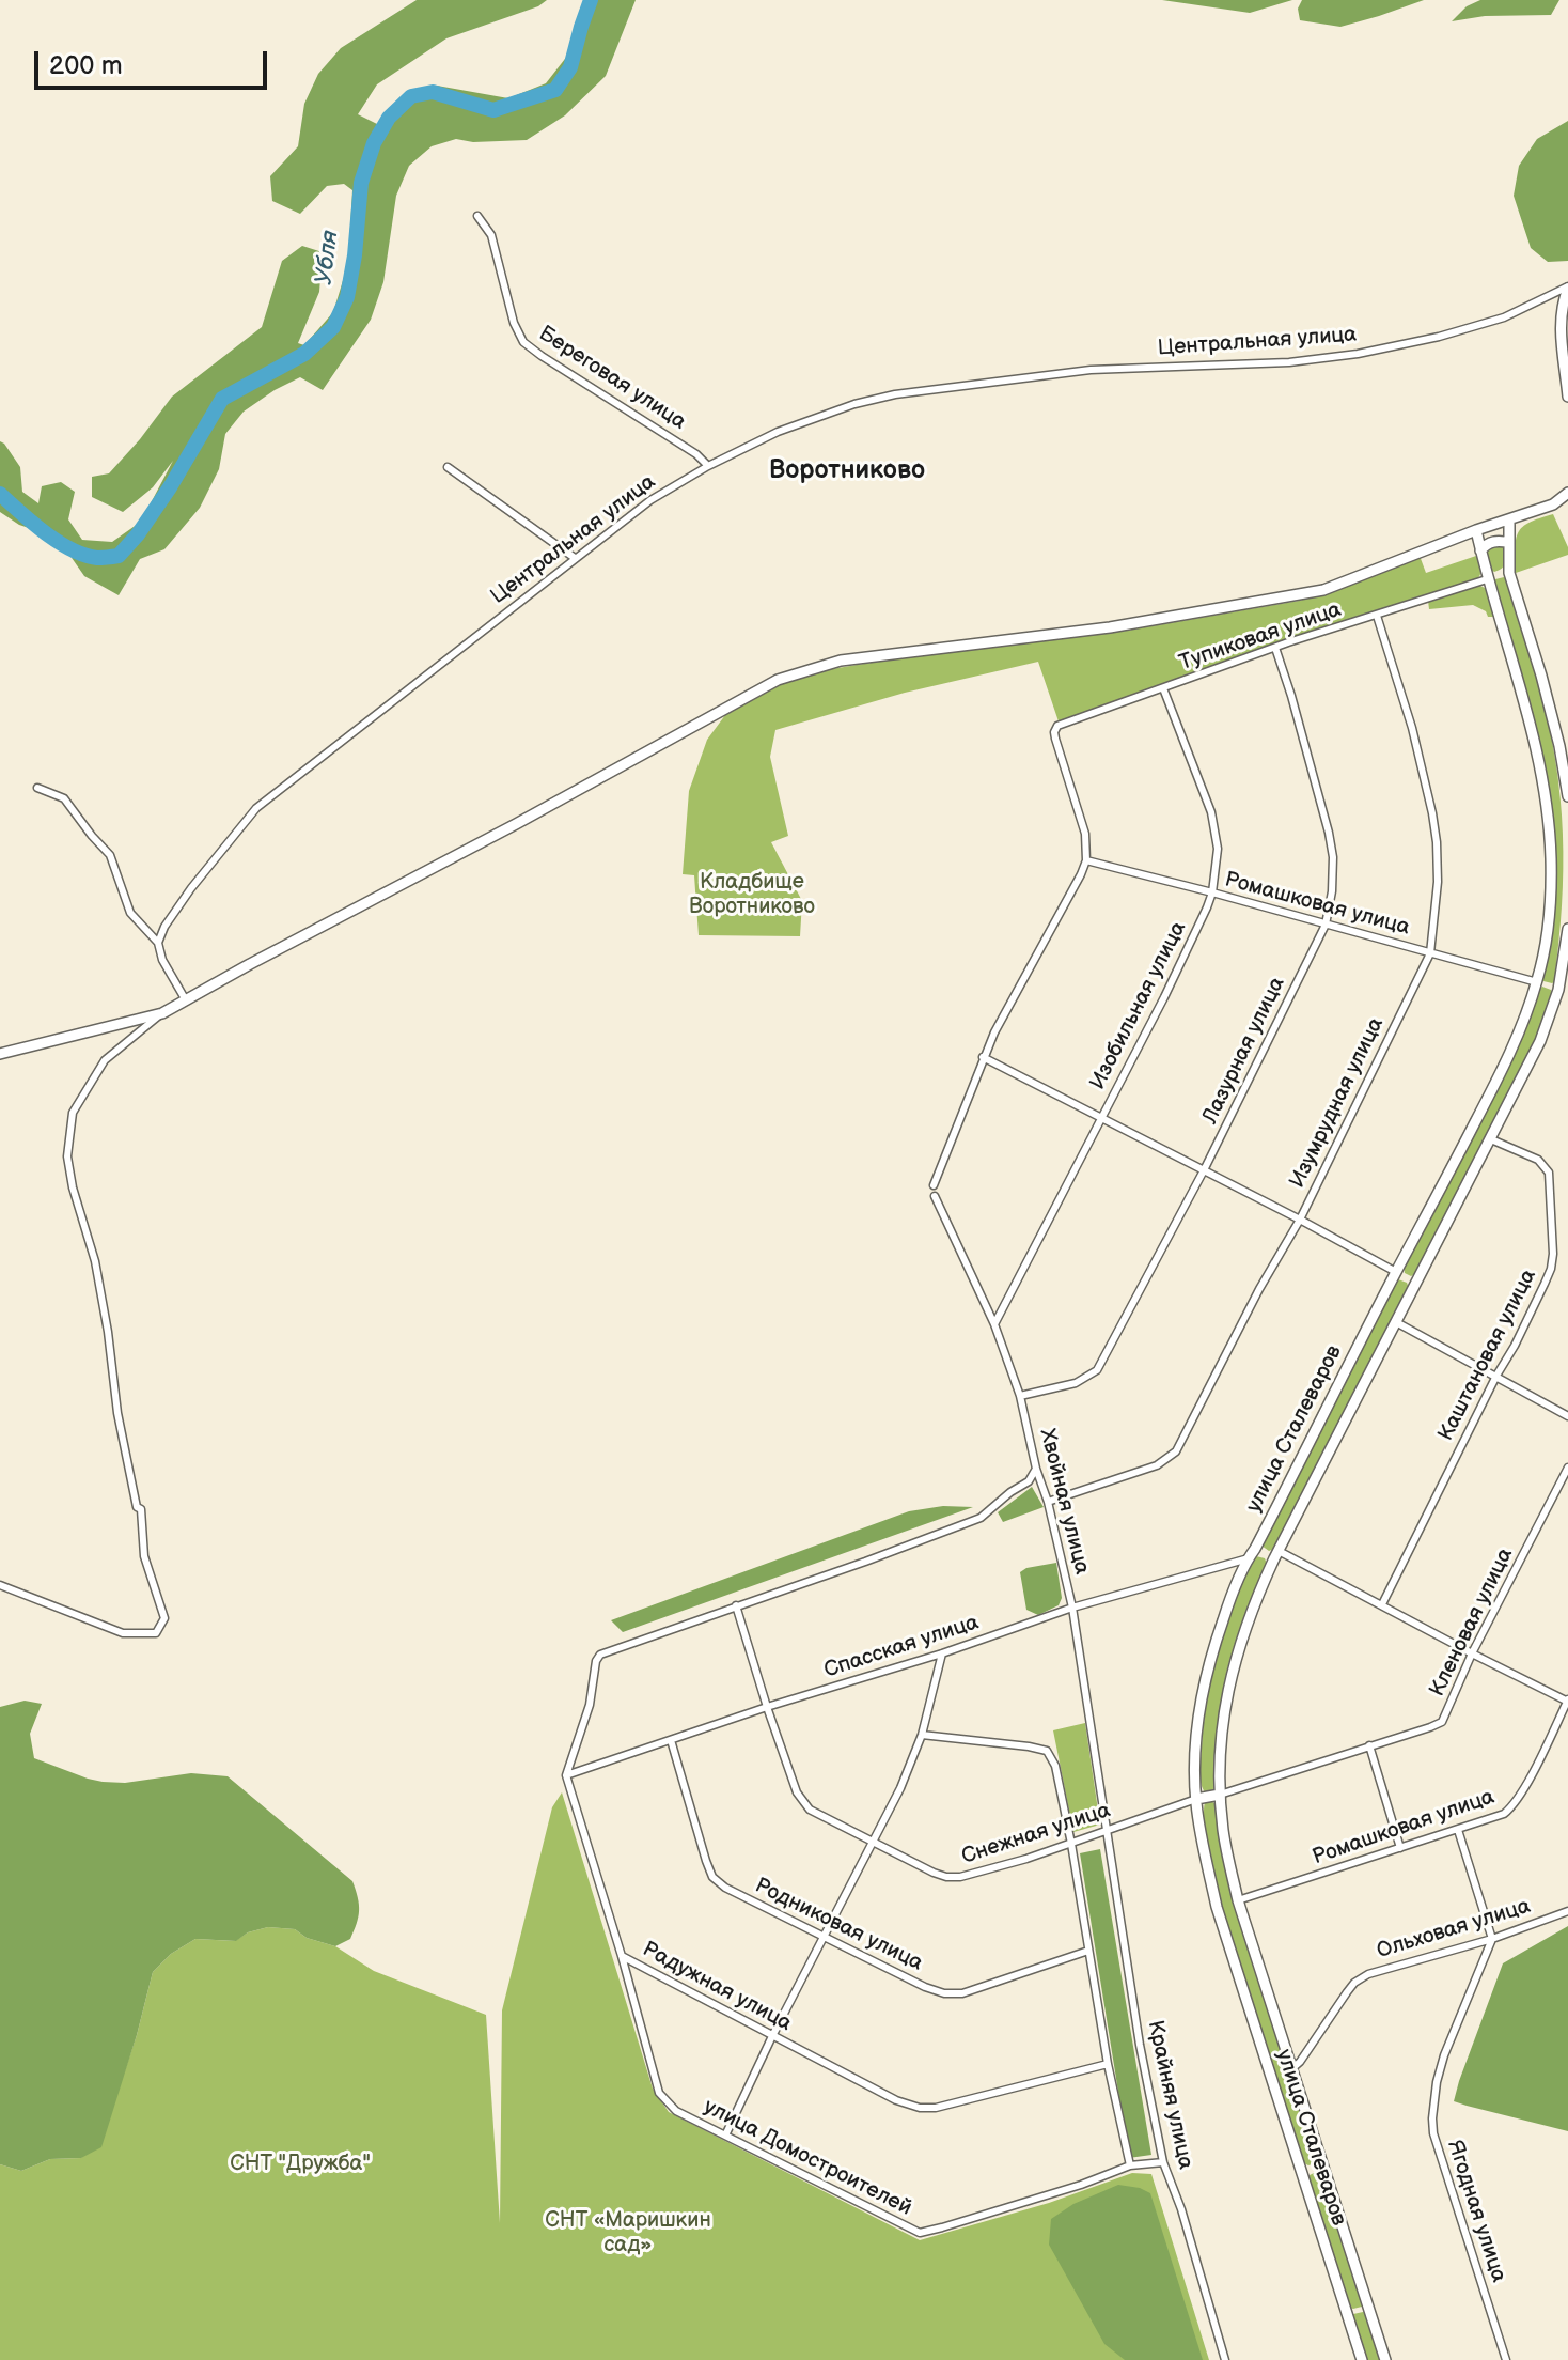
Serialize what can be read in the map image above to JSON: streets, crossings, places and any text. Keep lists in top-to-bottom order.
{
  "streets": {
    "main road": ["улица Сталеваров"],
    "street": [
      "Центральная улица",
      "Береговая улица",
      "Тупиковая улица",
      "Ромашковая улица",
      "Изобильная улица",
      "Лазурная улица",
      "Изумрудная улица",
      "Каштановая улица",
      "Хвойная улица",
      "Кленовая улица",
      "Спасская улица",
      "Снежная улица",
      "Родниковая улица",
      "Ольховая улица",
      "Радужная улица",
      "Крайняя улица",
      "улица Домостроителей",
      "Ягодная улица"
    ]
  },
  "crossings": [
    ["Центральная улица", "Береговая улица"],
    ["Тупиковая улица", "Ромашковая улица"],
    ["Тупиковая улица", "Изобильная улица"],
    ["Тупиковая улица", "Лазурная улица"],
    ["Тупиковая улица", "Изумрудная улица"],
    ["Тупиковая улица", "улица Сталеваров"],
    ["Ромашковая улица", "Изобильная улица"],
    ["Ромашковая улица", "Лазурная улица"],
    ["Ромашковая улица", "Изумрудная улица"],
    ["Ромашковая улица", "улица Сталеваров"],
    ["Изобильная улица", "Хвойная улица"],
    ["Лазурная улица", "Хвойная улица"],
    ["Изумрудная улица", "Хвойная улица"],
    ["Каштановая улица", "улица Сталеваров"],
    ["улица Сталеваров", "Кленовая улица"],
    ["улица Сталеваров", "Спасская улица"],
    ["улица Сталеваров", "Снежная улица"],
    ["улица Сталеваров", "Ольховая улица"],
    ["Хвойная улица", "Спасская улица"],
    ["Хвойная улица", "Снежная улица"],
    ["Хвойная улица", "Крайняя улица"],
    ["Спасская улица", "Снежная улица"],
    ["Спасская улица", "Родниковая улица"],
    ["Спасская улица", "Радужная улица"],
    ["Снежная улица", "Крайняя улица"],
    ["Ольховая улица", "Ягодная улица"],
    ["Радужная улица", "улица Домостроителей"],
    ["Крайняя улица", "улица Домостроителей"]
  ],
  "districts": ["Воротниково"],
  "water": ["Убля"],
  "parks": ["Кладбище Воротниково", "СНТ \"Дружба\"", "СНТ «Маришкин сад»"],
  "scale_bar": "200 m"
}
